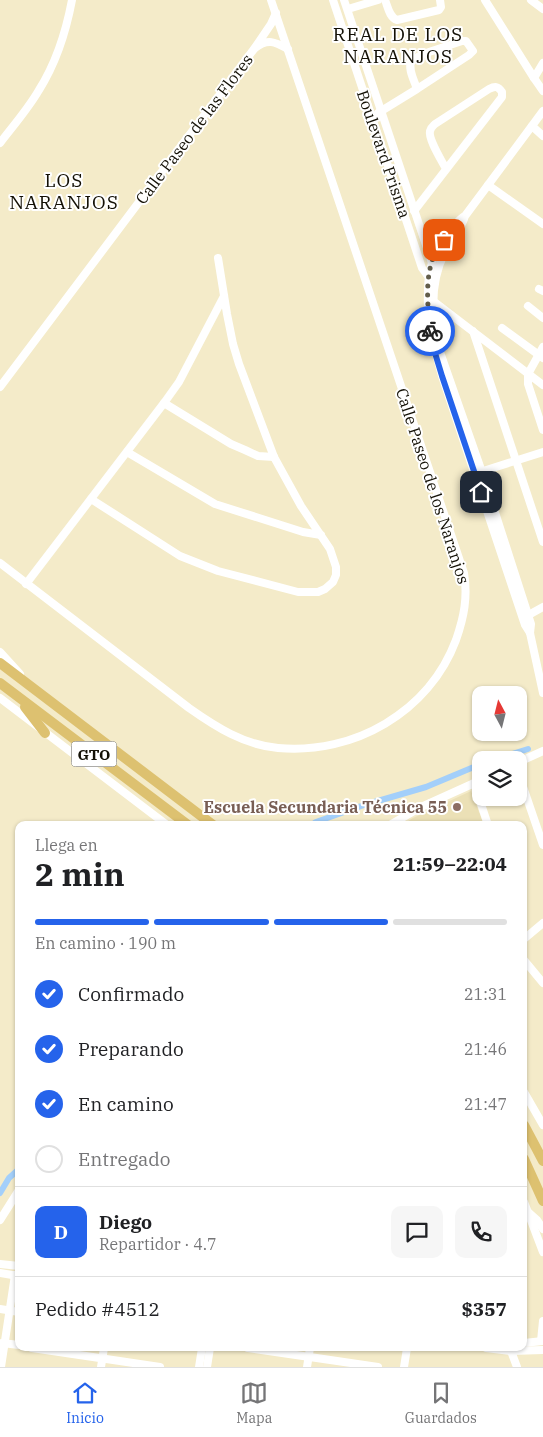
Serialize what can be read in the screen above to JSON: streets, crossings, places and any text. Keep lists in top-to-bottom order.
{
  "streets": {
    "main road": ["GTO"],
    "street": ["Calle Paseo de las Flores", "Boulevard Prisma", "Calle Paseo de los Naranjos"]
  },
  "crossings": [
    ["Calle Paseo de las Flores", "Calle Paseo de los Naranjos"]
  ],
  "districts": ["REAL DE LOS NARANJOS", "LOS NARANJOS"],
  "places": ["Escuela Secundaria Técnica 55"],
  "north": "top",
  "page": {
    "heading": ["2 min", "Llega en", "21:59–22:04"],
    "panel": [
      "Diego",
      "Repartidor · 4.7",
      "Pedido #4512",
      "$357"
    ],
    "bar": "En camino · 190 m",
    "list": [
      ["Confirmado", "21:31"],
      ["Preparando", "21:46"],
      ["En camino", "21:47"],
      "Entregado"
    ],
    "round": "D",
    "tabs": ["Inicio", "Mapa", "Guardados"]
  }
}
